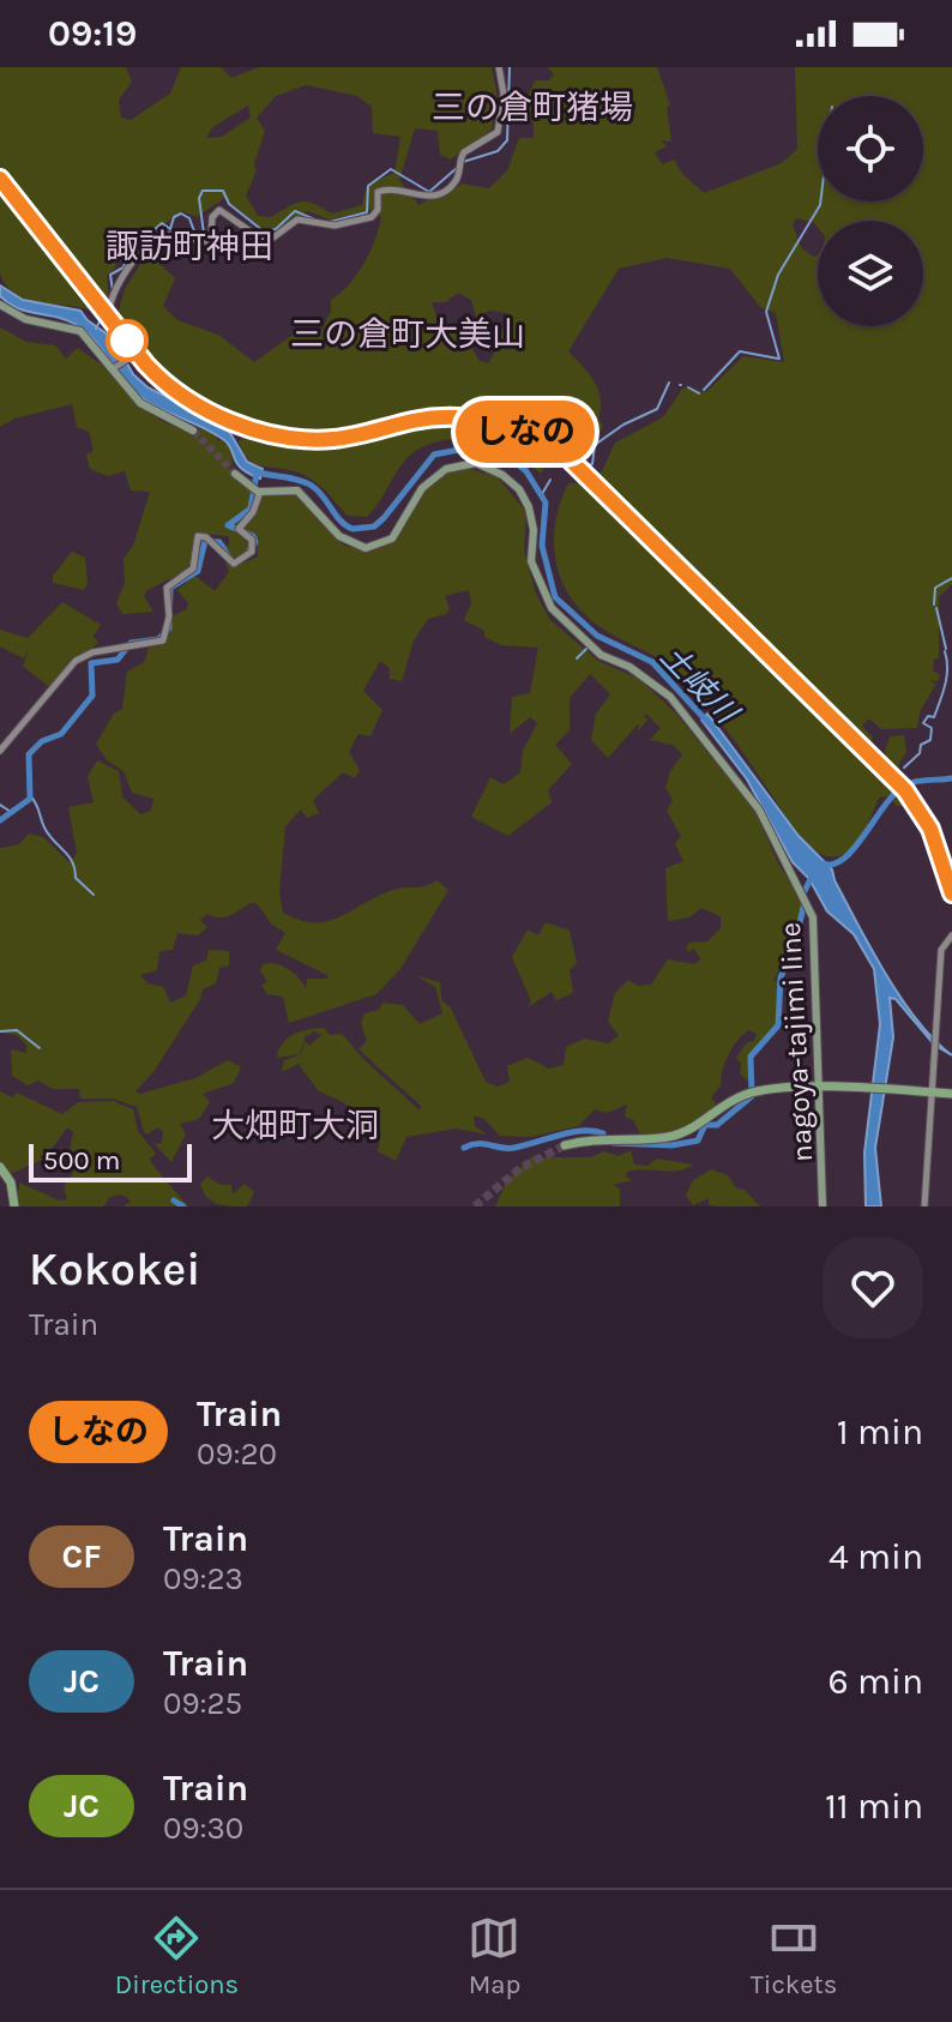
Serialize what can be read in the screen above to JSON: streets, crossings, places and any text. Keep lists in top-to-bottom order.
{
  "streets": {
    "main road": ["nagoya-tajimi line"]
  },
  "districts": [
    "三の倉町猪場",
    "諏訪町神田",
    "三の倉町大美山",
    "大畑町大洞"
  ],
  "water": ["土岐川"],
  "scale_bar": "500 m",
  "page": {
    "status": "09:19",
    "on_map": "しなの",
    "scale": "500 m",
    "heading": ["Kokokei", "Train"],
    "list": [
      {
        "mark": "しなの",
        "name": "Train",
        "note": "09:20",
        "value": "1 min"
      },
      {
        "mark": "CF",
        "name": "Train",
        "note": "09:23",
        "value": "4 min"
      },
      {
        "mark": "JC",
        "name": "Train",
        "note": "09:25",
        "value": "6 min"
      },
      {
        "mark": "JC",
        "name": "Train",
        "note": "09:30",
        "value": "11 min"
      }
    ],
    "tabs": ["Directions", "Map", "Tickets"]
  }
}
